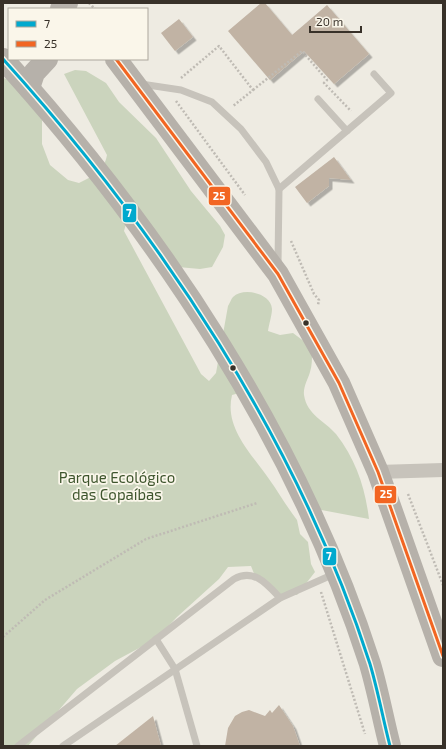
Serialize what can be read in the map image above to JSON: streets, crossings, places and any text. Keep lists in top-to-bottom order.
{
  "parks": ["Parque Ecológico das Copaíbas"],
  "lines": ["transit line 7", "transit line 25"],
  "legend": ["7", "25"],
  "scale_bar": "20 m"
}
